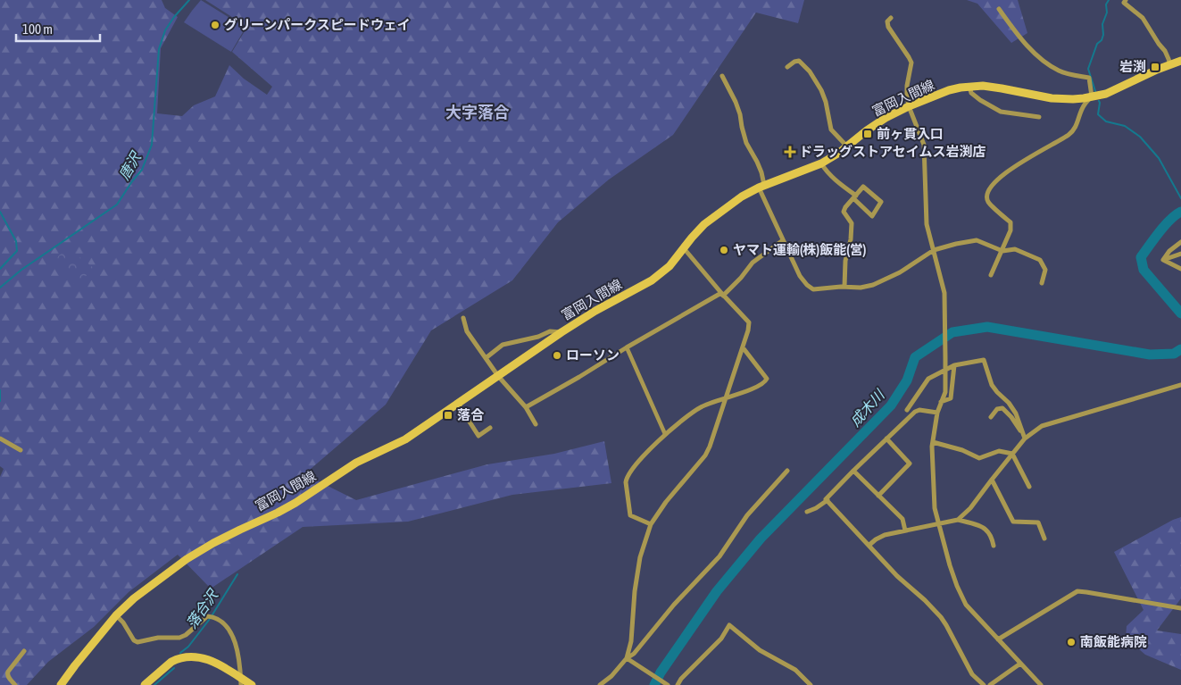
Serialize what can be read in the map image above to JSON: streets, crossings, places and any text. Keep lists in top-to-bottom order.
{
  "streets": {
    "main road": ["富岡入間線"]
  },
  "districts": ["大字落合"],
  "water": ["唐沢", "成木川", "落合沢"],
  "places": {
    "other": [
      "グリーンパークスピードウェイ",
      "ヤマト運輸(株)飯能(営)",
      "ローソン",
      "南飯能病院"
    ],
    "transit": ["岩渕", "前ヶ貫入口", "落合"],
    "health": ["ドラッグストアセイムス岩渕店"]
  },
  "scale_bar": "100 m"
}
